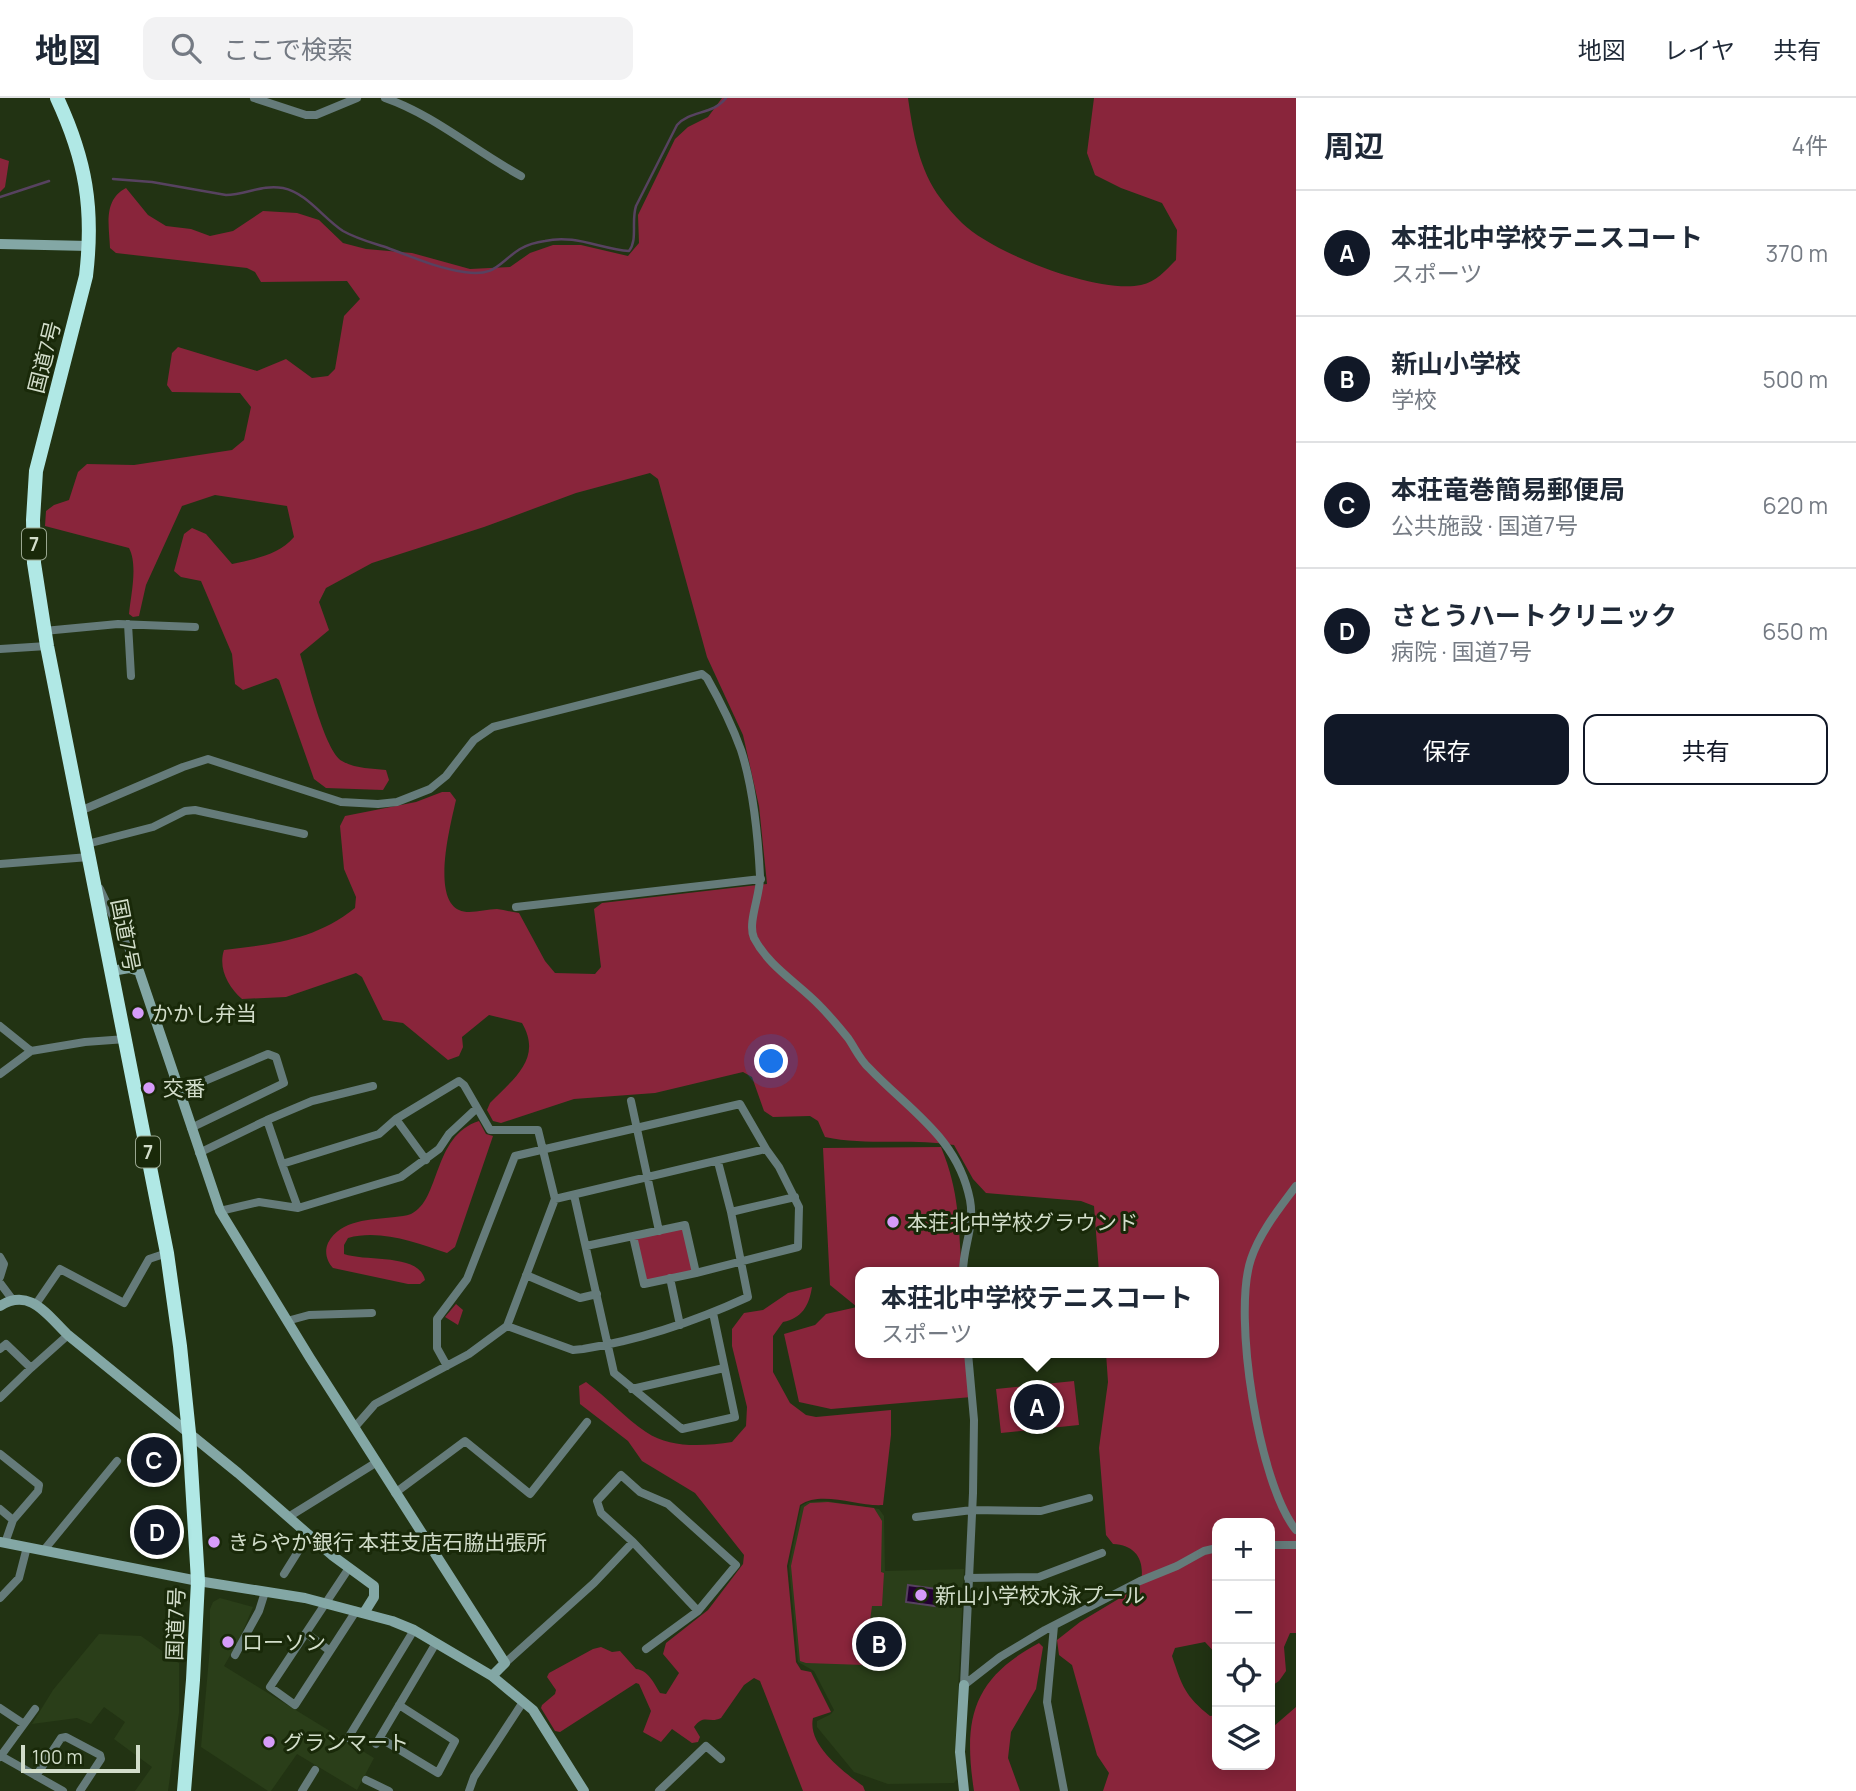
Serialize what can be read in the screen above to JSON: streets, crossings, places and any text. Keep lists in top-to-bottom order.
{
  "streets": {
    "highway": ["国道7号", "7"]
  },
  "places": [
    "かかし弁当",
    "交番",
    "本荘北中学校グラウンド",
    "きらやか銀行 本荘支店石脇出張所",
    "新山小学校水泳プール",
    "ローソン",
    "グランマート"
  ],
  "scale_bar": "100 m",
  "page": {
    "header": "地図",
    "search": "ここで検索",
    "nav": ["地図", "レイヤ", "共有"],
    "heading": ["周辺", "4件"],
    "list": [
      {
        "mark": "A",
        "name": "本荘北中学校テニスコート",
        "note": "スポーツ",
        "value": "370 m"
      },
      {
        "mark": "B",
        "name": "新山小学校",
        "note": "学校",
        "value": "500 m"
      },
      {
        "mark": "C",
        "name": "本荘竜巻簡易郵便局",
        "note": "公共施設 · 国道7号",
        "value": "620 m"
      },
      {
        "mark": "D",
        "name": "さとうハートクリニック",
        "note": "病院 · 国道7号",
        "value": "650 m"
      }
    ],
    "buttons": ["保存", "共有"],
    "popup": ["本荘北中学校テニスコート", "スポーツ"],
    "pins": [
      "A",
      "C",
      "D",
      "B"
    ],
    "map_buttons": ["+", "−"],
    "scale": "100 m"
  }
}
